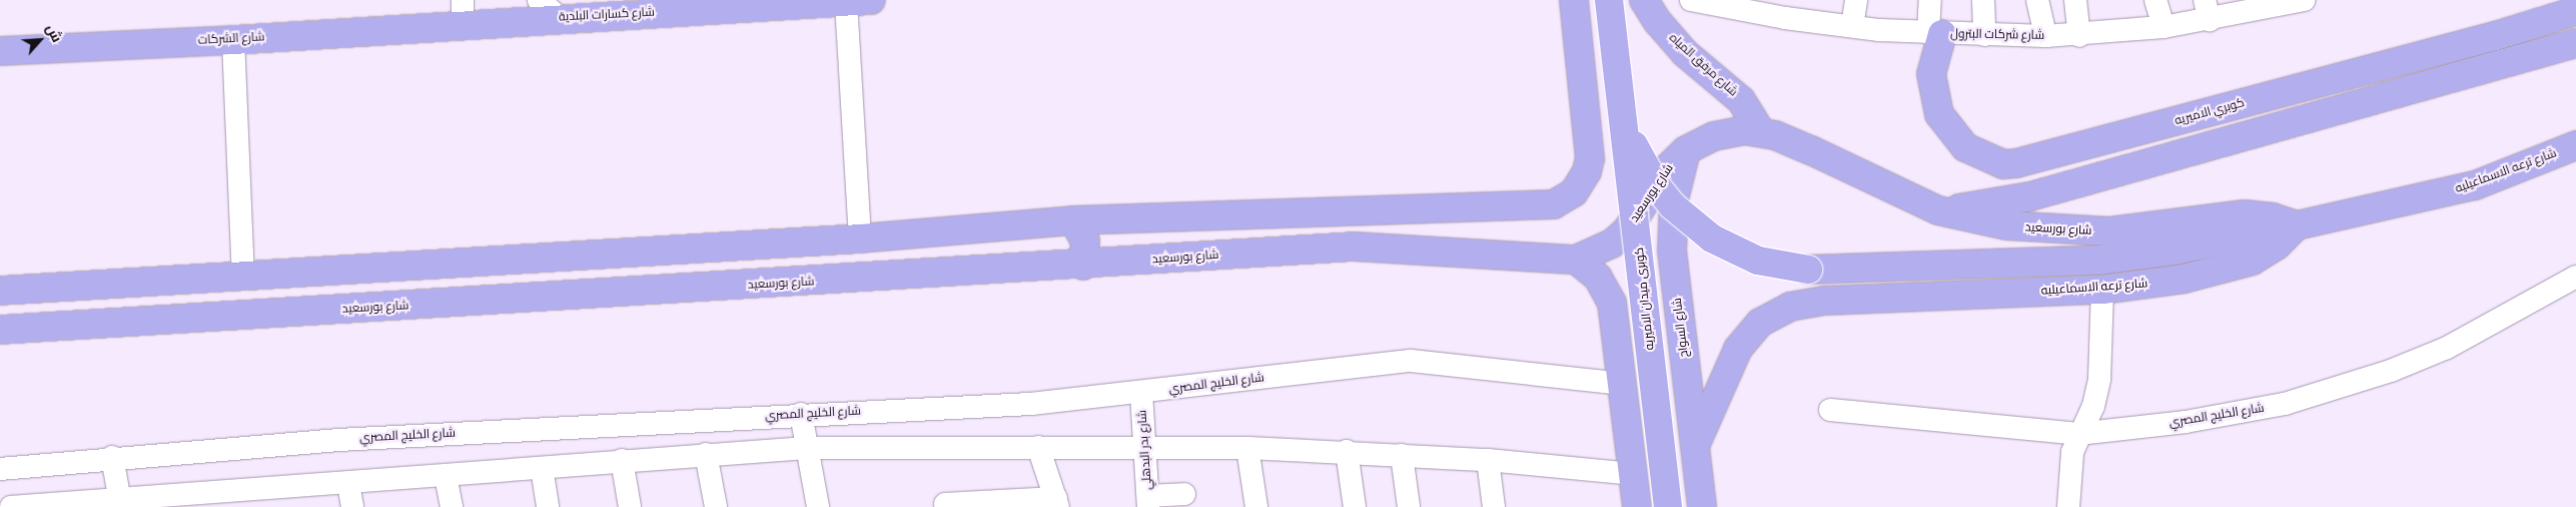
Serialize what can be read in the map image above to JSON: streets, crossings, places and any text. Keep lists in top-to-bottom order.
{
  "streets": {
    "main road": [
      "شارع كسارات البلدية",
      "شارع الشركات",
      "شارع مرفق المياه",
      "كوبري الاميريه",
      "شارع ترعه الاسماعيليه",
      "شارع بورسعيد",
      "كوبرى ميدان الاميريه",
      "شارع السواح"
    ],
    "street": ["شارع شركات البترول", "شارع الخليج المصري", "شارع بدر البدهلي"]
  },
  "crossings": [
    ["شارع كسارات البلدية", "شارع الشركات"],
    ["شارع شركات البترول", "كوبري الاميريه"],
    ["شارع مرفق المياه", "شارع بورسعيد"],
    ["شارع ترعه الاسماعيليه", "شارع بورسعيد"],
    ["شارع ترعه الاسماعيليه", "شارع السواح"],
    ["شارع بورسعيد", "شارع السواح"],
    ["شارع الخليج المصري", "شارع بدر البدهلي"]
  ],
  "north": "top right"
}
